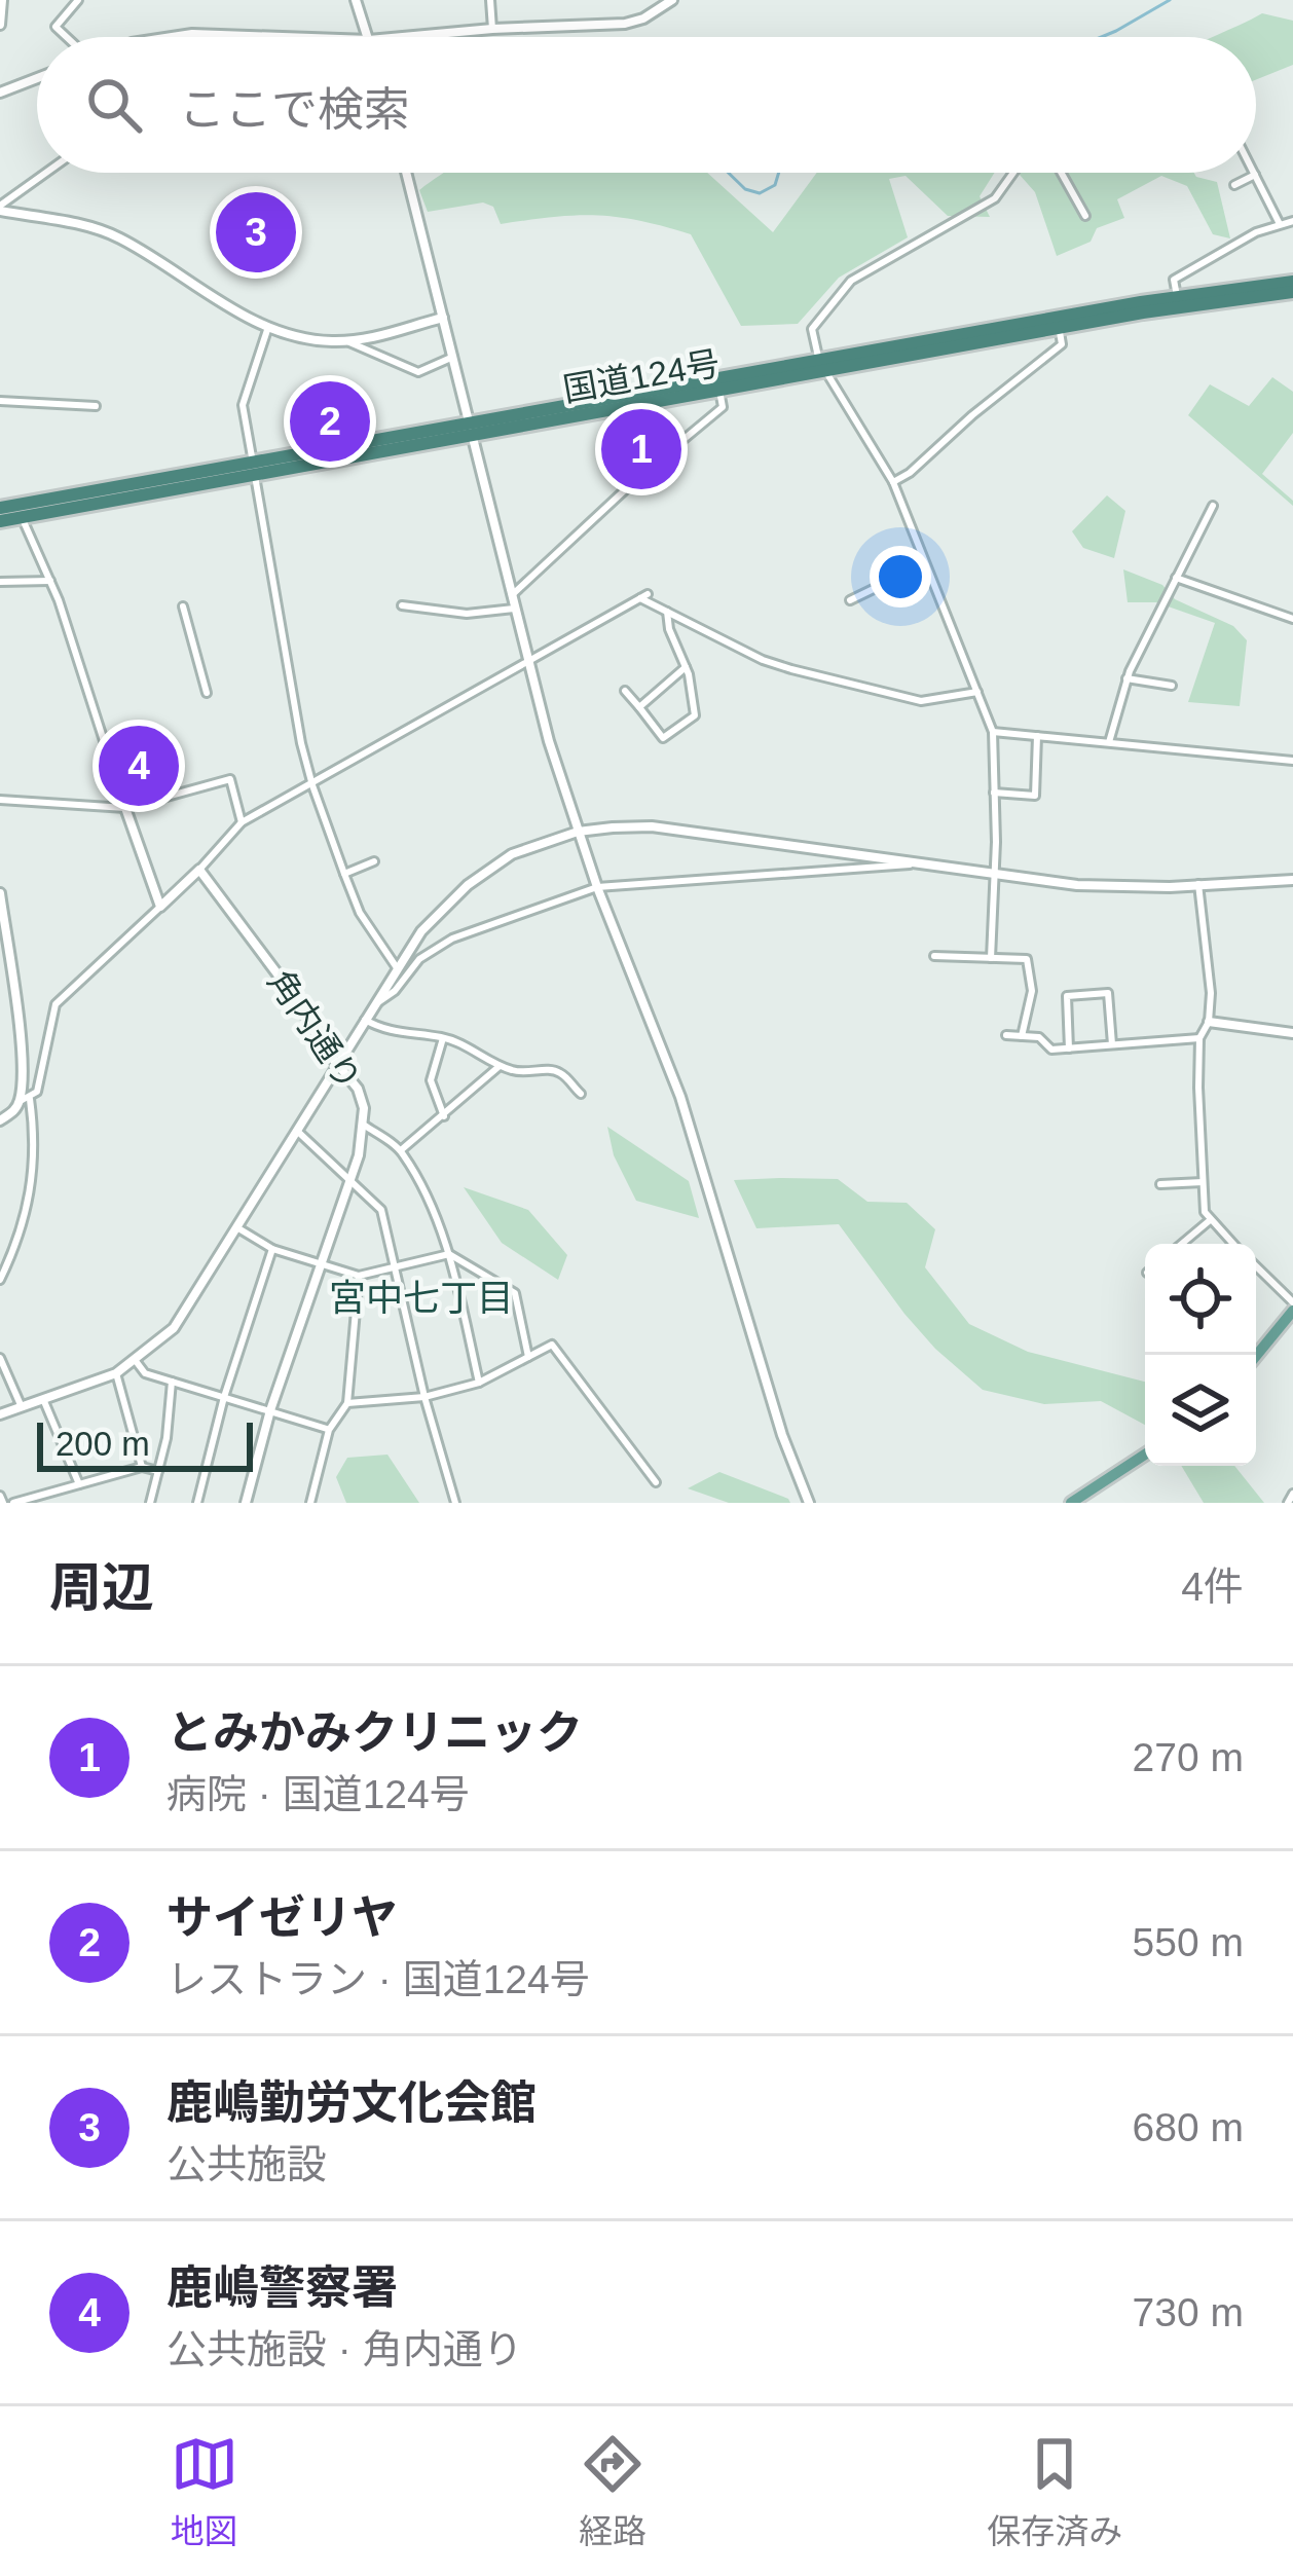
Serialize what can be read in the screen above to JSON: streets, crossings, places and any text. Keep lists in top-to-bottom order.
{
  "streets": {
    "highway": ["国道124号"],
    "street": ["角内通り"]
  },
  "districts": ["宮中七丁目"],
  "scale_bar": "200 m",
  "page": {
    "search": "ここで検索",
    "pins": [
      "3",
      "2",
      "1",
      "4"
    ],
    "scale": "200 m",
    "heading": ["周辺", "4件"],
    "list": [
      {
        "mark": "1",
        "name": "とみかみクリニック",
        "note": "病院 · 国道124号",
        "value": "270 m"
      },
      {
        "mark": "2",
        "name": "サイゼリヤ",
        "note": "レストラン · 国道124号",
        "value": "550 m"
      },
      {
        "mark": "3",
        "name": "鹿嶋勤労文化会館",
        "note": "公共施設",
        "value": "680 m"
      },
      {
        "mark": "4",
        "name": "鹿嶋警察署",
        "note": "公共施設 · 角内通り",
        "value": "730 m"
      }
    ],
    "nav": ["地図", "経路", "保存済み"]
  }
}
